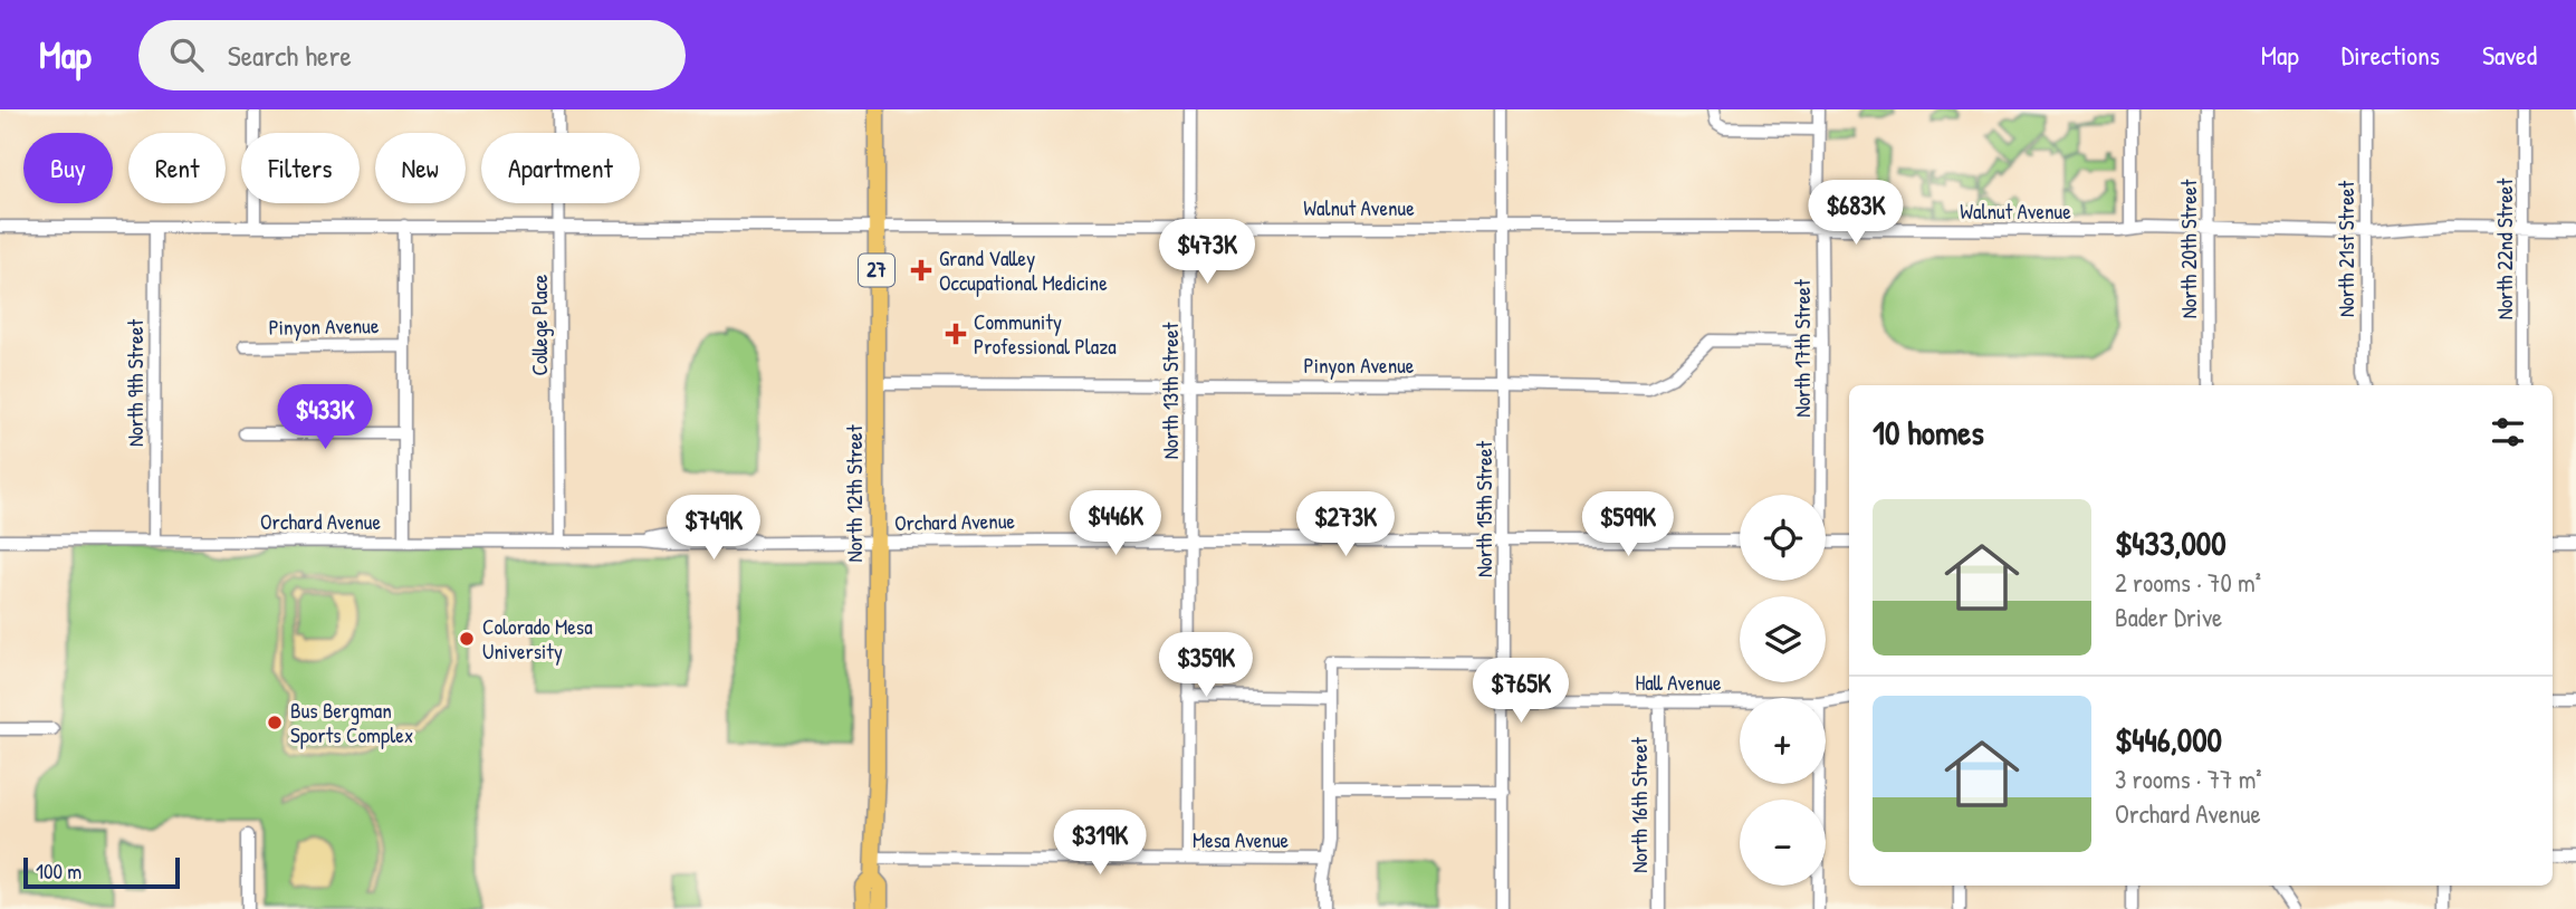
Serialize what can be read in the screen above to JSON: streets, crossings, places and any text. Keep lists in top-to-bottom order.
{
  "streets": {
    "main road": ["27", "North 12th Street"],
    "street": [
      "Walnut Avenue",
      "North 20th Street",
      "North 21st Street",
      "North 22nd Street",
      "College Place",
      "Pinyon Avenue",
      "North 17th Street",
      "North 9th Street",
      "North 13th Street",
      "North 15th Street",
      "Orchard Avenue",
      "Hall Avenue",
      "North 16th Street",
      "Mesa Avenue"
    ]
  },
  "crossings": [
    ["Walnut Avenue", "North 20th Street"],
    ["Walnut Avenue", "North 21st Street"],
    ["Walnut Avenue", "North 22nd Street"],
    ["Walnut Avenue", "College Place"],
    ["Walnut Avenue", "North 17th Street"],
    ["Walnut Avenue", "North 9th Street"],
    ["Walnut Avenue", "North 13th Street"],
    ["Walnut Avenue", "North 12th Street"],
    ["Walnut Avenue", "North 15th Street"],
    ["College Place", "Orchard Avenue"],
    ["Pinyon Avenue", "North 17th Street"],
    ["Pinyon Avenue", "North 13th Street"],
    ["Pinyon Avenue", "North 12th Street"],
    ["Pinyon Avenue", "North 15th Street"],
    ["North 9th Street", "Orchard Avenue"],
    ["North 13th Street", "Orchard Avenue"],
    ["North 13th Street", "Mesa Avenue"],
    ["North 12th Street", "Orchard Avenue"],
    ["North 12th Street", "Mesa Avenue"],
    ["North 15th Street", "Orchard Avenue"],
    ["North 15th Street", "Hall Avenue"],
    ["Hall Avenue", "North 16th Street"]
  ],
  "places": {
    "health": ["Grand Valley Occupational Medicine", "Community Professional Plaza"],
    "other": ["Colorado Mesa University", "Bus Bergman Sports Complex"]
  },
  "scale_bar": "100 m",
  "page": {
    "header": "Map",
    "search": "Search here",
    "nav": ["Map", "Directions", "Saved"],
    "chip": [
      "Buy",
      "Rent",
      "Filters",
      "New",
      "Apartment"
    ],
    "price": [
      "$683K",
      "$473K",
      "$433K",
      "$446K",
      "$273K",
      "$599K",
      "$749K",
      "$359K",
      "$765K",
      "$319K"
    ],
    "heading": "10 homes",
    "list": [
      {
        "name": "$433,000",
        "note": "2 rooms · 70 m² · Bader Drive"
      },
      {
        "name": "$446,000",
        "note": "3 rooms · 77 m² · Orchard Avenue"
      }
    ],
    "map_buttons": ["+", "−"],
    "scale": "100 m"
  }
}
